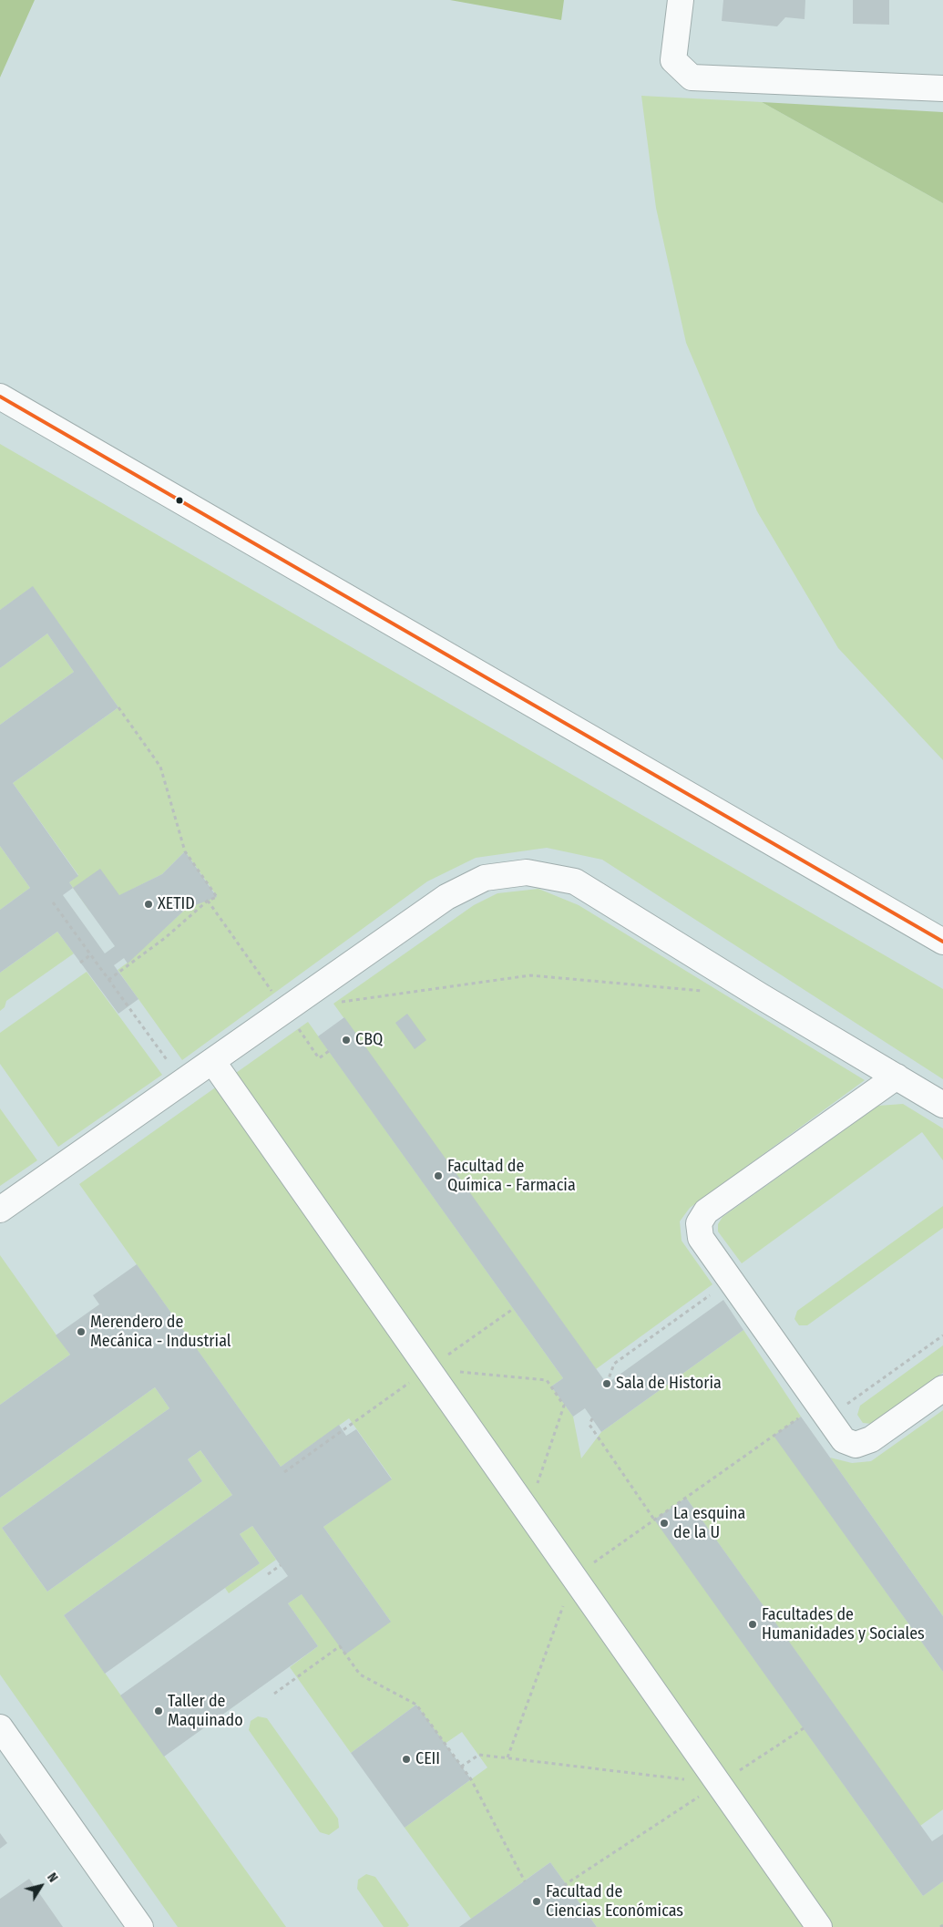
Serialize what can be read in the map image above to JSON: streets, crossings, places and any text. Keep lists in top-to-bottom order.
{
  "places": [
    "XETID",
    "CBQ",
    "Facultad de Química - Farmacia",
    "Merendero de Mecánica - Industrial",
    "Sala de Historia",
    "La esquina de la U",
    "Facultades de Humanidades y Sociales",
    "Taller de Maquinado",
    "CEII",
    "Facultad de Ciencias Económicas"
  ],
  "north": "top right"
}
